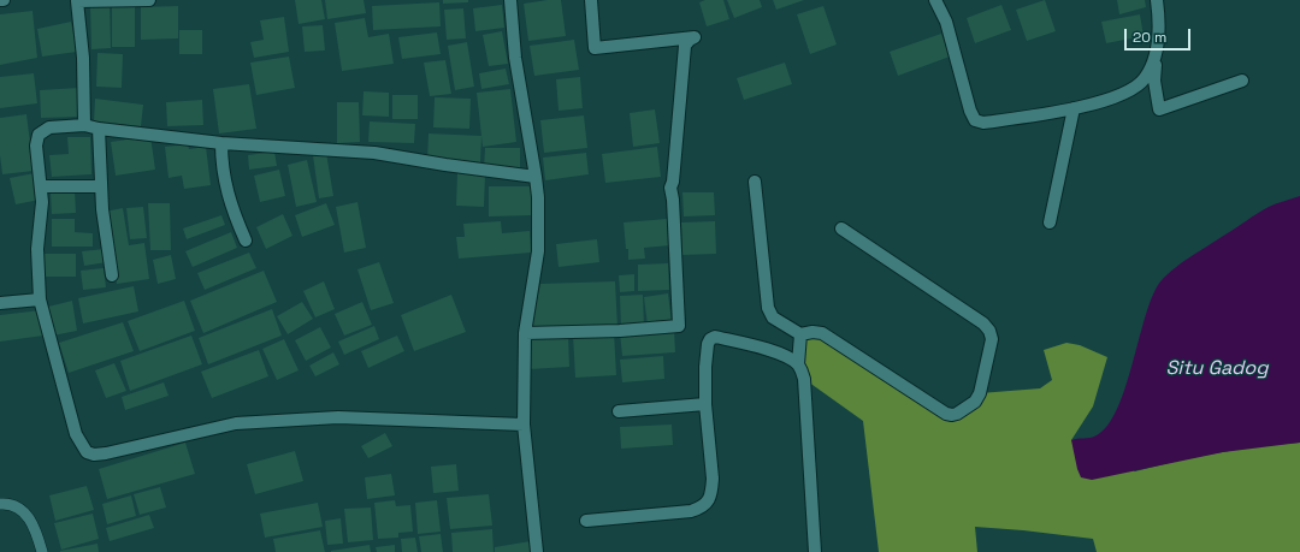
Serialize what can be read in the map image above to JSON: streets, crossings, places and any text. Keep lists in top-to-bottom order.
{
  "water": ["Situ Gadog"],
  "scale_bar": "20 m"
}
